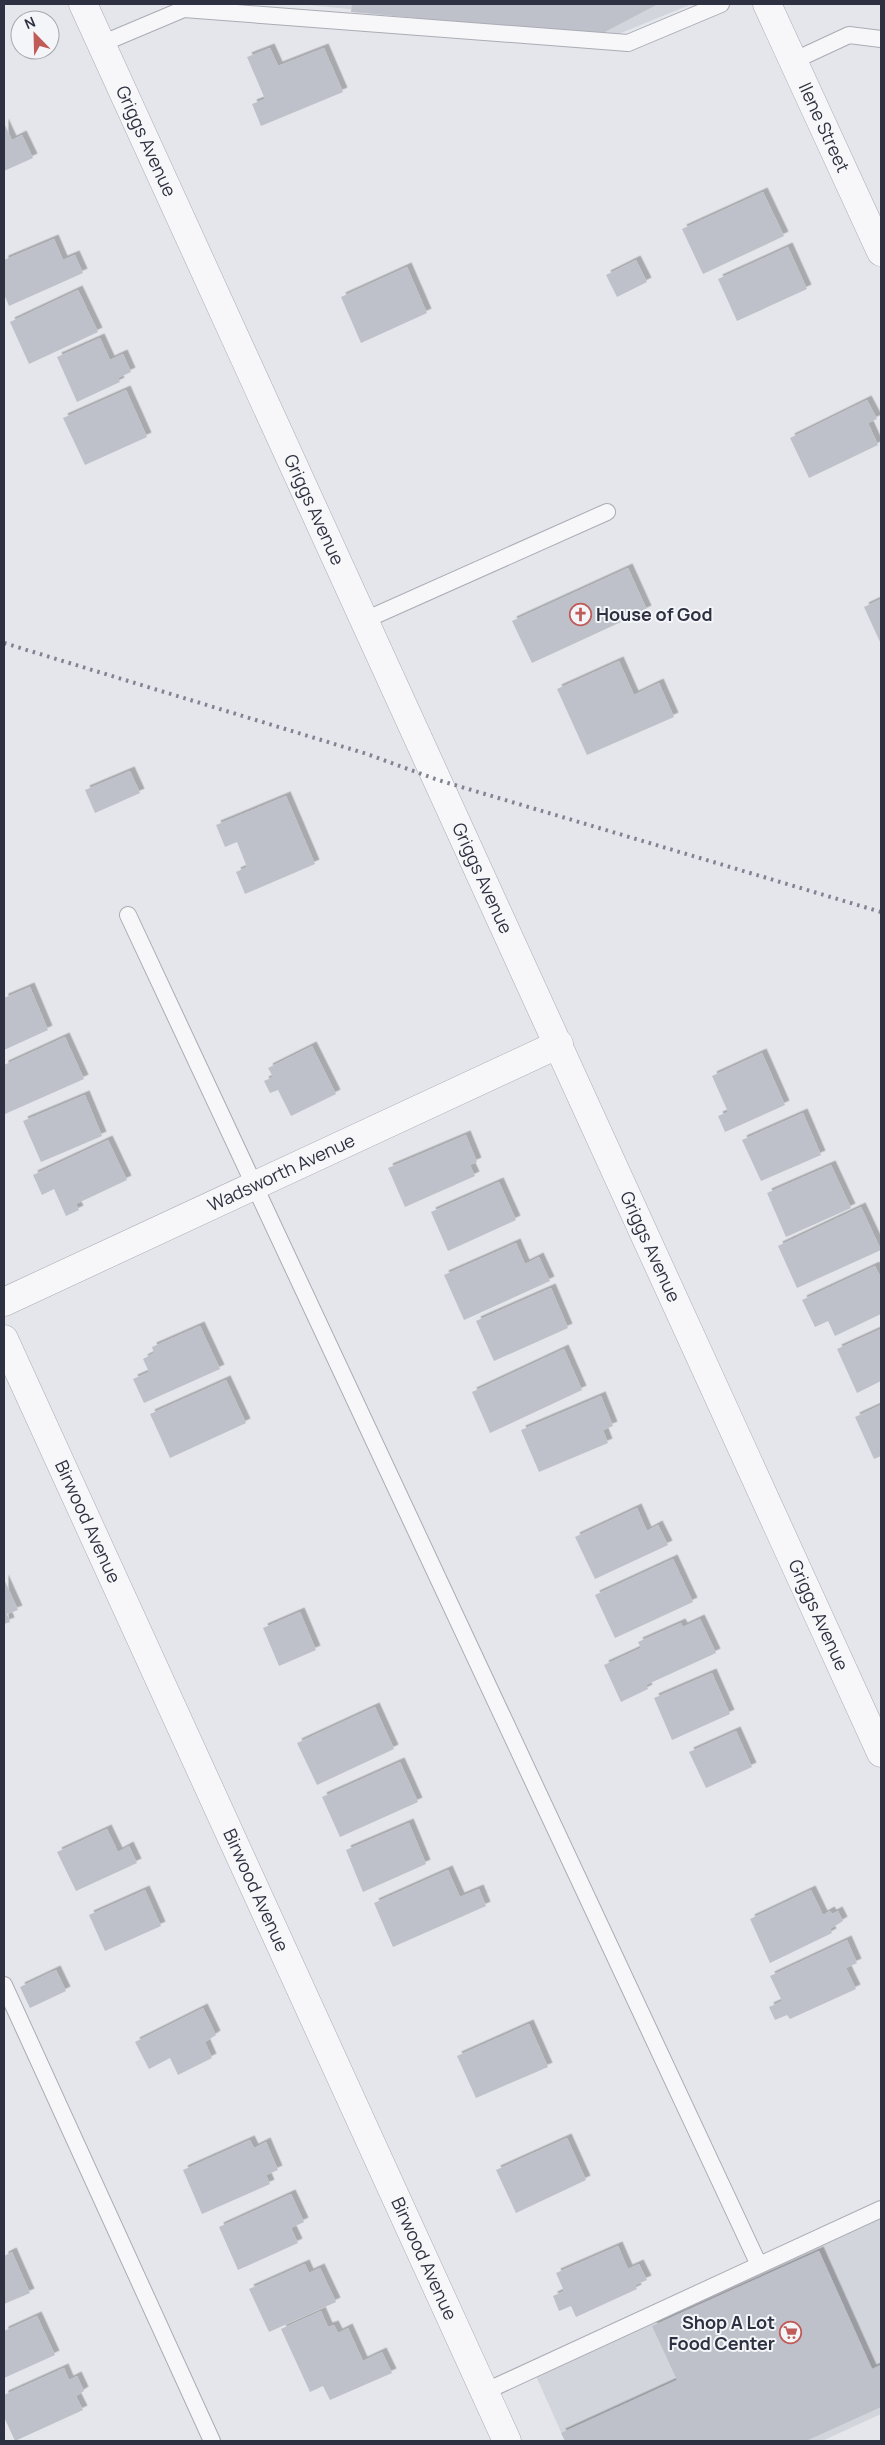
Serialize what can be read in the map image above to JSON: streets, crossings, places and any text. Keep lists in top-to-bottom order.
{
  "streets": {
    "street": [
      "Ilene Street",
      "Griggs Avenue",
      "Wadsworth Avenue",
      "Birwood Avenue"
    ]
  },
  "crossings": [
    ["Griggs Avenue", "Wadsworth Avenue"]
  ],
  "places": {
    "church": ["House of God"],
    "supermarket": ["Shop A Lot Food Center"]
  },
  "north": "top left"
}
